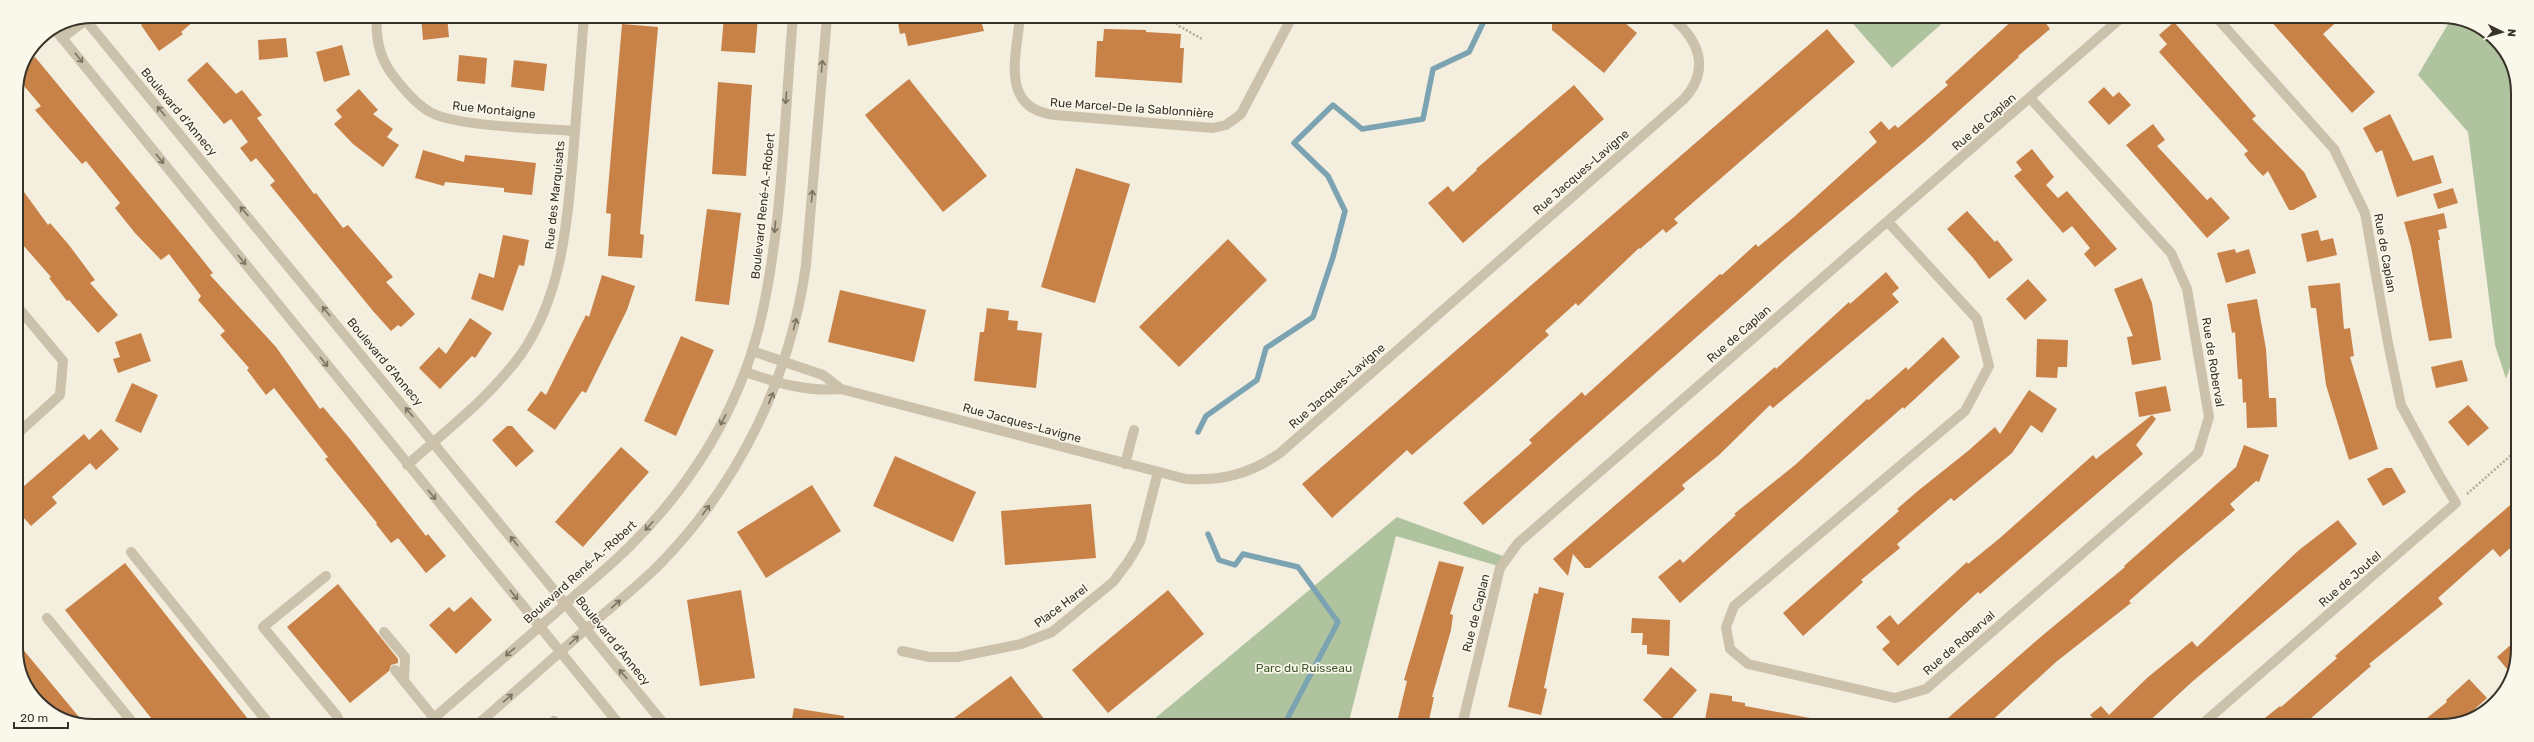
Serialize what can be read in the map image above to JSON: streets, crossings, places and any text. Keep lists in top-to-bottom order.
{
  "streets": {
    "street": [
      "Rue Marcel-De la Sablonnière",
      "Rue Montaigne",
      "Boulevard d'Annecy",
      "Rue de Caplan",
      "Rue Jacques-Lavigne",
      "Rue des Marquisats",
      "Boulevard René-A.-Robert",
      "Rue de Roberval",
      "Rue de Joutel",
      "Place Harel"
    ]
  },
  "crossings": [
    ["Rue Montaigne", "Rue des Marquisats"],
    ["Boulevard d'Annecy", "Rue des Marquisats"],
    ["Boulevard d'Annecy", "Boulevard René-A.-Robert"],
    ["Rue de Caplan", "Rue de Roberval"],
    ["Rue de Caplan", "Rue de Joutel"],
    ["Rue Jacques-Lavigne", "Boulevard René-A.-Robert"],
    ["Rue Jacques-Lavigne", "Place Harel"]
  ],
  "parks": ["Parc du Ruisseau"],
  "scale_bar": "20 m",
  "north": "right"
}
